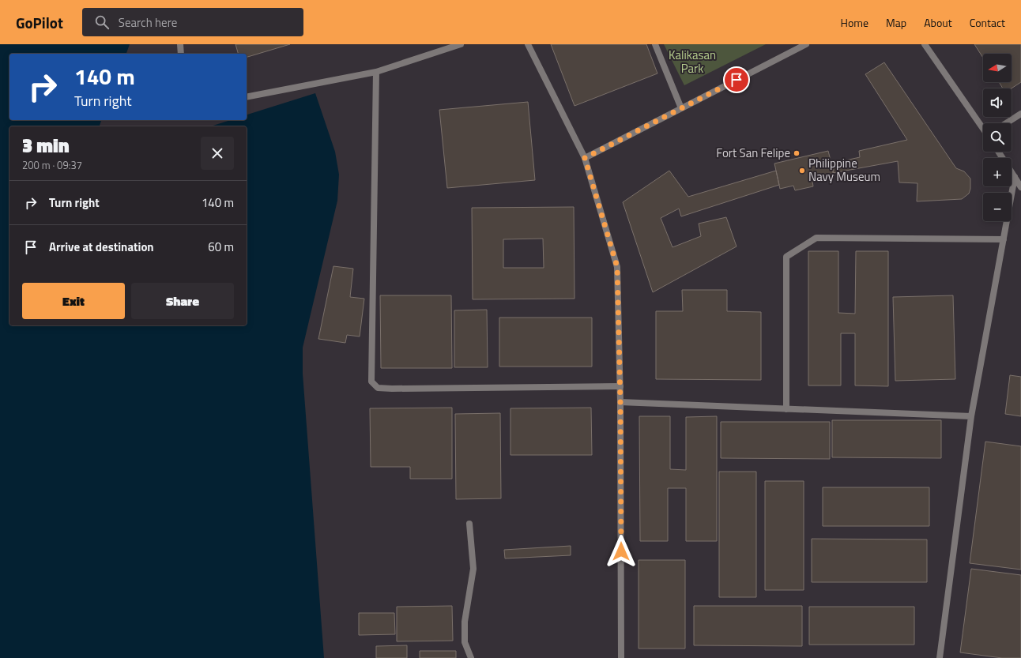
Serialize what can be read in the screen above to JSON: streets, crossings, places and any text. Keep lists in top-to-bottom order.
{
  "parks": ["Kalikasan Park"],
  "places": ["Fort San Felipe", "Philippine Navy Museum"],
  "north": "left",
  "page": {
    "header": "GoPilot",
    "search": "Search here",
    "nav": [
      "Home",
      "Map",
      "About",
      "Contact"
    ],
    "map_buttons": ["+", "−"],
    "turn": ["140 m", "Turn right"],
    "heading": ["3 min", "200 m · 09:37"],
    "list": [
      {
        "name": "Turn right",
        "value": "140 m"
      },
      {
        "name": "Arrive at destination",
        "value": "60 m"
      }
    ],
    "buttons": ["Exit", "Share"]
  }
}
